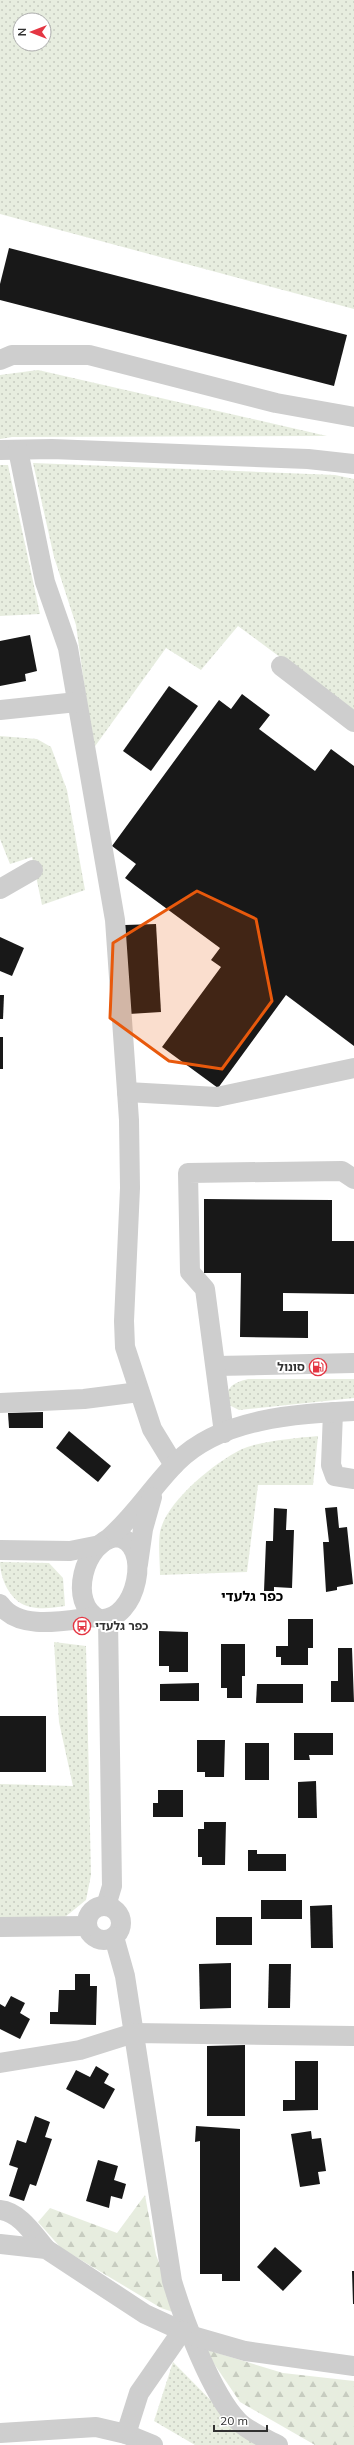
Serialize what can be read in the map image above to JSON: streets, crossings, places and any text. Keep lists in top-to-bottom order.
{
  "districts": ["כפר גלעדי"],
  "places": {
    "fuel station": ["סונול"],
    "bus stop": ["כפר גלעדי"]
  },
  "scale_bar": "20 m",
  "north": "left"
}
